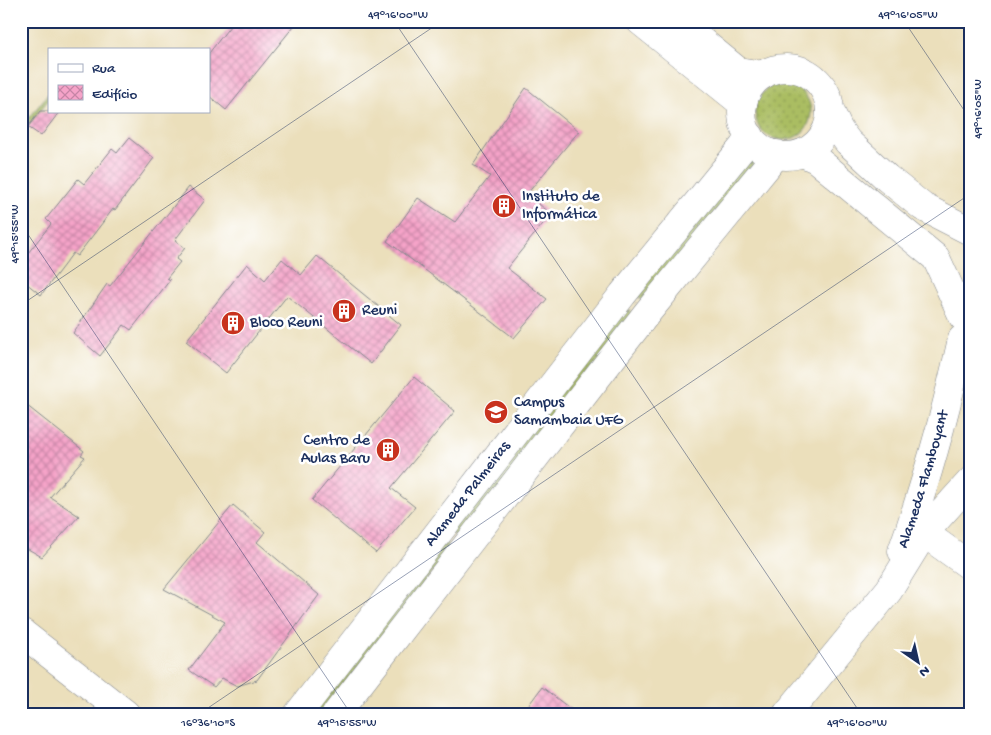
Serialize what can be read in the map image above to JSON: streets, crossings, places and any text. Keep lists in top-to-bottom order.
{
  "streets": {
    "street": ["Alameda Flamboyant", "Alameda Palmeiras"]
  },
  "places": {
    "building": [
      "Instituto de Informática",
      "Reuni",
      "Bloco Reuni",
      "Centro de Aulas Baru"
    ],
    "school or university": ["Campus Samambaia UFG"]
  },
  "legend": ["Rua", "Edifício"],
  "north": "bottom right",
  "coordinates": [
    "49°16'00\"W",
    "49°16'05\"W",
    "49°15'55\"W",
    "16°36'10\"S"
  ]
}
